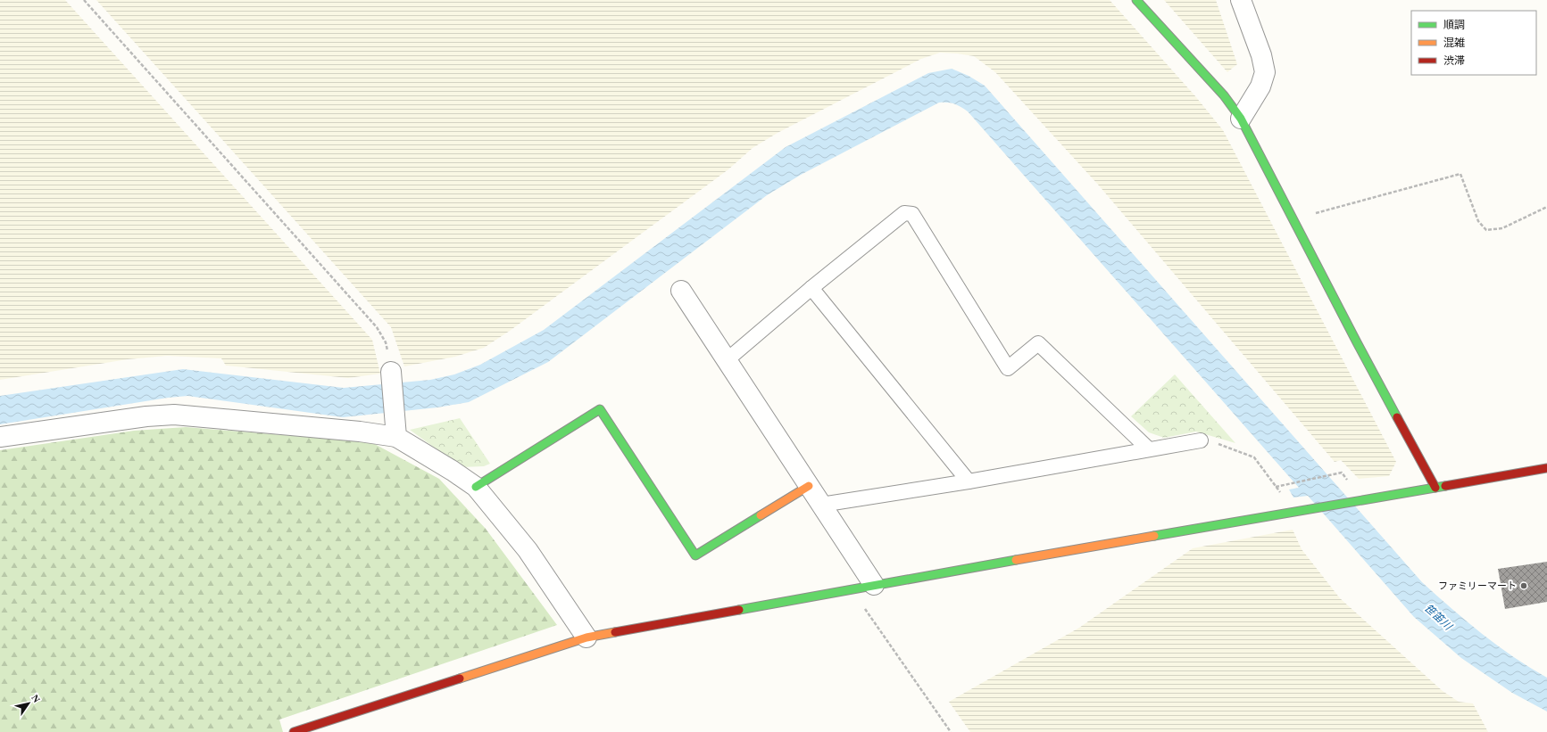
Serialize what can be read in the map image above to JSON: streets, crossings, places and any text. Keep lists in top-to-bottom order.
{
  "water": ["笹笛川"],
  "places": ["ファミリーマート"],
  "legend": ["順調", "混雑", "渋滞"],
  "north": "top right"
}
